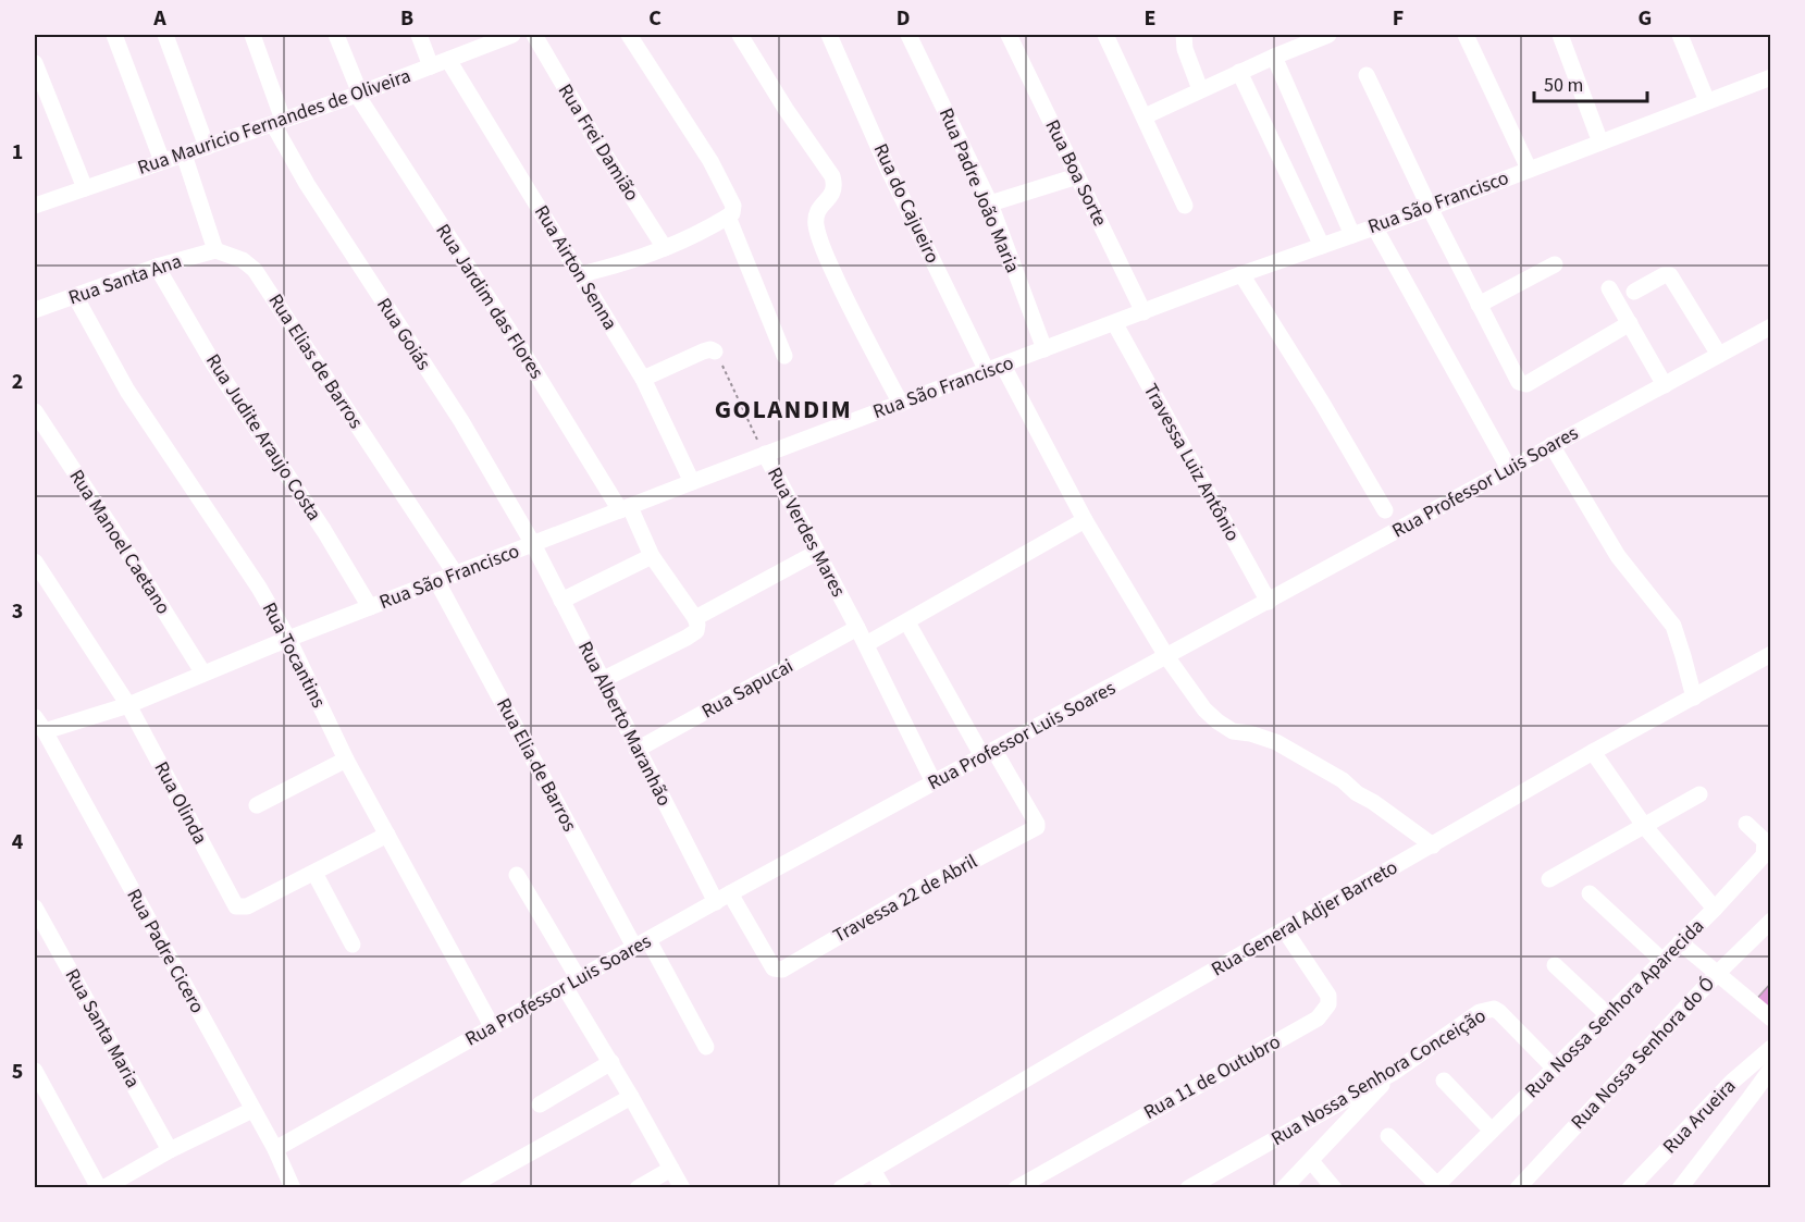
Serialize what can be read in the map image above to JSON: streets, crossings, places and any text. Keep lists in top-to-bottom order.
{
  "streets": {
    "street": [
      "Rua Mauricio Fernandes de Oliveira",
      "Rua Frei Damião",
      "Rua Boa Sorte",
      "Rua Padre João Maria",
      "Rua São Francisco",
      "Rua do Cajueiro",
      "Rua Airton Senna",
      "Rua Santa Ana",
      "Rua Jardim das Flores",
      "Rua Goiás",
      "Rua Elias de Barros",
      "Rua Judite Araujo Costa",
      "Travessa Luiz Antônio",
      "Rua Professor Luis Soares",
      "Rua Verdes Mares",
      "Rua Manoel Caetano",
      "Rua Tocantins",
      "Rua Sapucai",
      "Rua Alberto Maranhão",
      "Rua Elia de Barros",
      "Rua Olinda",
      "Travessa 22 de Abril",
      "Rua General Adjer Barreto",
      "Rua Padre Cicero",
      "Rua Nossa Senhora Aparecida",
      "Rua Santa Maria",
      "Rua Nossa Senhora do Ó",
      "Rua 11 de Outubro",
      "Rua Nossa Senhora Conceição",
      "Rua Arueira"
    ]
  },
  "crossings": [
    ["Rua Mauricio Fernandes de Oliveira", "Rua Airton Senna"],
    ["Rua Mauricio Fernandes de Oliveira", "Rua Jardim das Flores"],
    ["Rua Mauricio Fernandes de Oliveira", "Rua Goiás"],
    ["Rua Boa Sorte", "Rua São Francisco"],
    ["Rua Padre João Maria", "Rua São Francisco"],
    ["Rua São Francisco", "Rua do Cajueiro"],
    ["Rua São Francisco", "Rua Airton Senna"],
    ["Rua São Francisco", "Rua Jardim das Flores"],
    ["Rua São Francisco", "Rua Goiás"],
    ["Rua São Francisco", "Rua Elias de Barros"],
    ["Rua São Francisco", "Rua Judite Araujo Costa"],
    ["Rua São Francisco", "Travessa Luiz Antônio"],
    ["Rua São Francisco", "Rua Verdes Mares"],
    ["Rua São Francisco", "Rua Manoel Caetano"],
    ["Rua São Francisco", "Rua Tocantins"],
    ["Rua São Francisco", "Rua Alberto Maranhão"],
    ["Rua São Francisco", "Rua Elia de Barros"],
    ["Rua São Francisco", "Rua Olinda"],
    ["Rua São Francisco", "Rua Padre Cicero"],
    ["Rua Santa Ana", "Rua Elias de Barros"],
    ["Rua Santa Ana", "Rua Judite Araujo Costa"],
    ["Rua Santa Ana", "Rua Tocantins"],
    ["Rua Goiás", "Rua Alberto Maranhão"],
    ["Travessa Luiz Antônio", "Rua Professor Luis Soares"],
    ["Rua Professor Luis Soares", "Rua Verdes Mares"],
    ["Rua Professor Luis Soares", "Rua Tocantins"],
    ["Rua Professor Luis Soares", "Rua Alberto Maranhão"],
    ["Rua Professor Luis Soares", "Rua Elia de Barros"],
    ["Rua Professor Luis Soares", "Travessa 22 de Abril"],
    ["Rua Professor Luis Soares", "Rua Padre Cicero"],
    ["Rua Verdes Mares", "Rua Sapucai"],
    ["Rua Sapucai", "Rua Alberto Maranhão"],
    ["Rua General Adjer Barreto", "Rua 11 de Outubro"],
    ["Rua Nossa Senhora Aparecida", "Rua Nossa Senhora Conceição"]
  ],
  "districts": ["GOLANDIM"],
  "scale_bar": "50 m",
  "grid": {
    "columns": [
      "A",
      "B",
      "C",
      "D",
      "E",
      "F",
      "G"
    ],
    "rows": [
      "1",
      "2",
      "3",
      "4",
      "5"
    ]
  }
}
